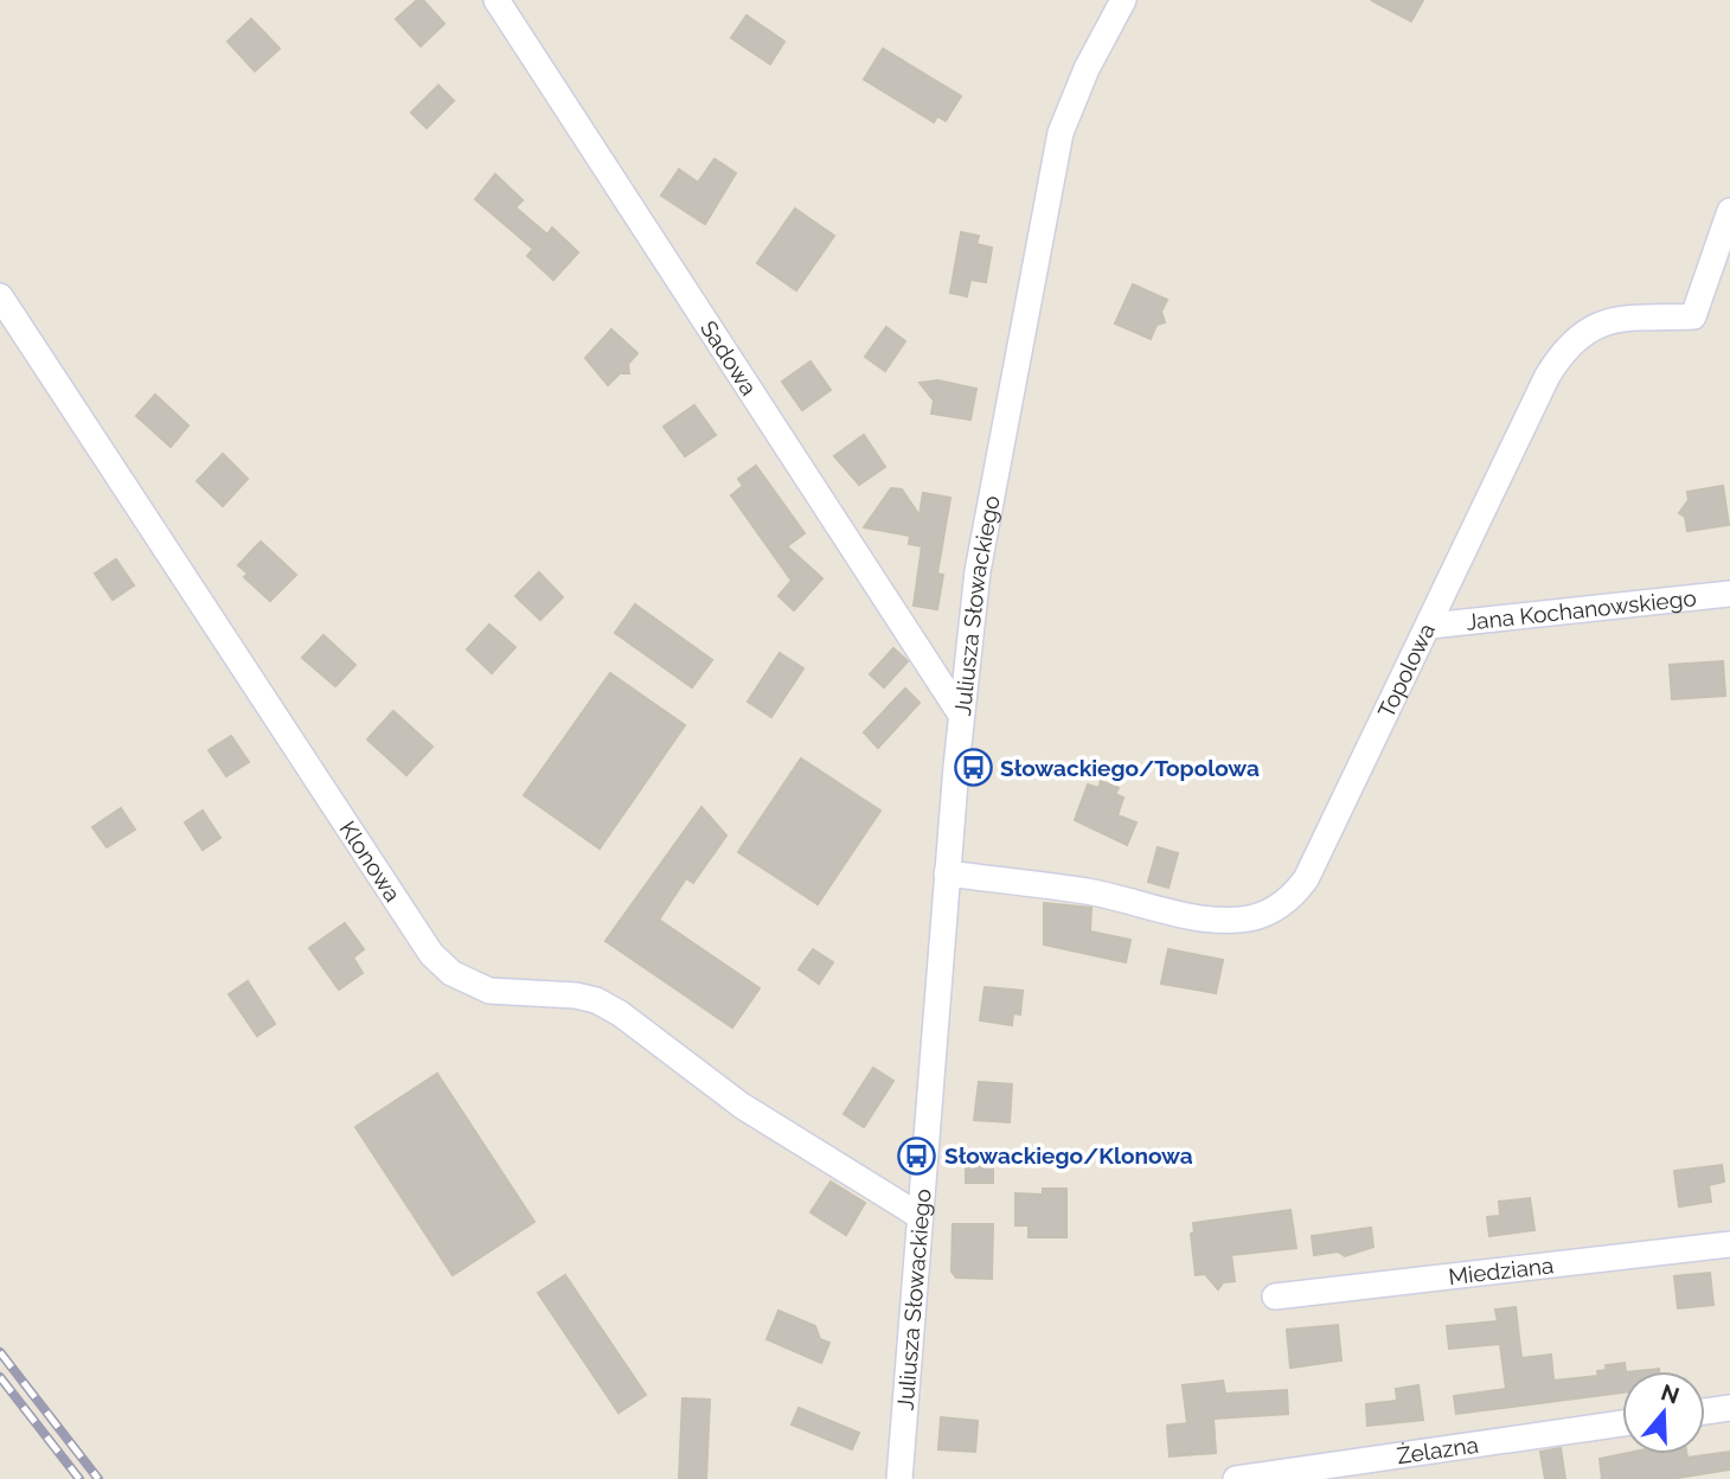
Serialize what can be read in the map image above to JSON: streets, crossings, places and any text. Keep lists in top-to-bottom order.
{
  "streets": {
    "street": [
      "Sadowa",
      "Juliusza Słowackiego",
      "Jana Kochanowskiego",
      "Topolowa",
      "Klonowa",
      "Miedziana",
      "Żelazna"
    ]
  },
  "crossings": [
    ["Sadowa", "Juliusza Słowackiego"],
    ["Juliusza Słowackiego", "Topolowa"],
    ["Juliusza Słowackiego", "Klonowa"],
    ["Jana Kochanowskiego", "Topolowa"]
  ],
  "places": {
    "bus stop": ["Słowackiego/Topolowa", "Słowackiego/Klonowa"]
  },
  "north": "top"
}
